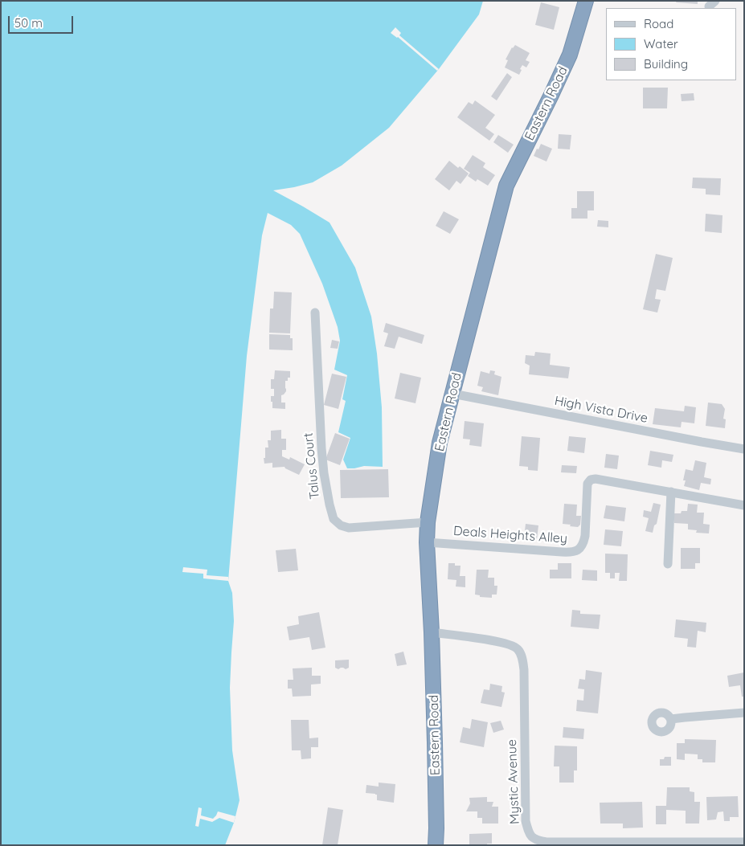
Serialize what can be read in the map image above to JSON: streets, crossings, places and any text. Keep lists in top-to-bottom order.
{
  "streets": {
    "highway": ["Eastern Road"],
    "street": [
      "High Vista Drive",
      "Talus Court",
      "Deals Heights Alley",
      "Mystic Avenue"
    ]
  },
  "crossings": [
    ["Eastern Road", "High Vista Drive"],
    ["Eastern Road", "Talus Court"],
    ["Eastern Road", "Deals Heights Alley"],
    ["Eastern Road", "Mystic Avenue"]
  ],
  "legend": ["Road", "Water", "Building"],
  "scale_bar": "50 m"
}
